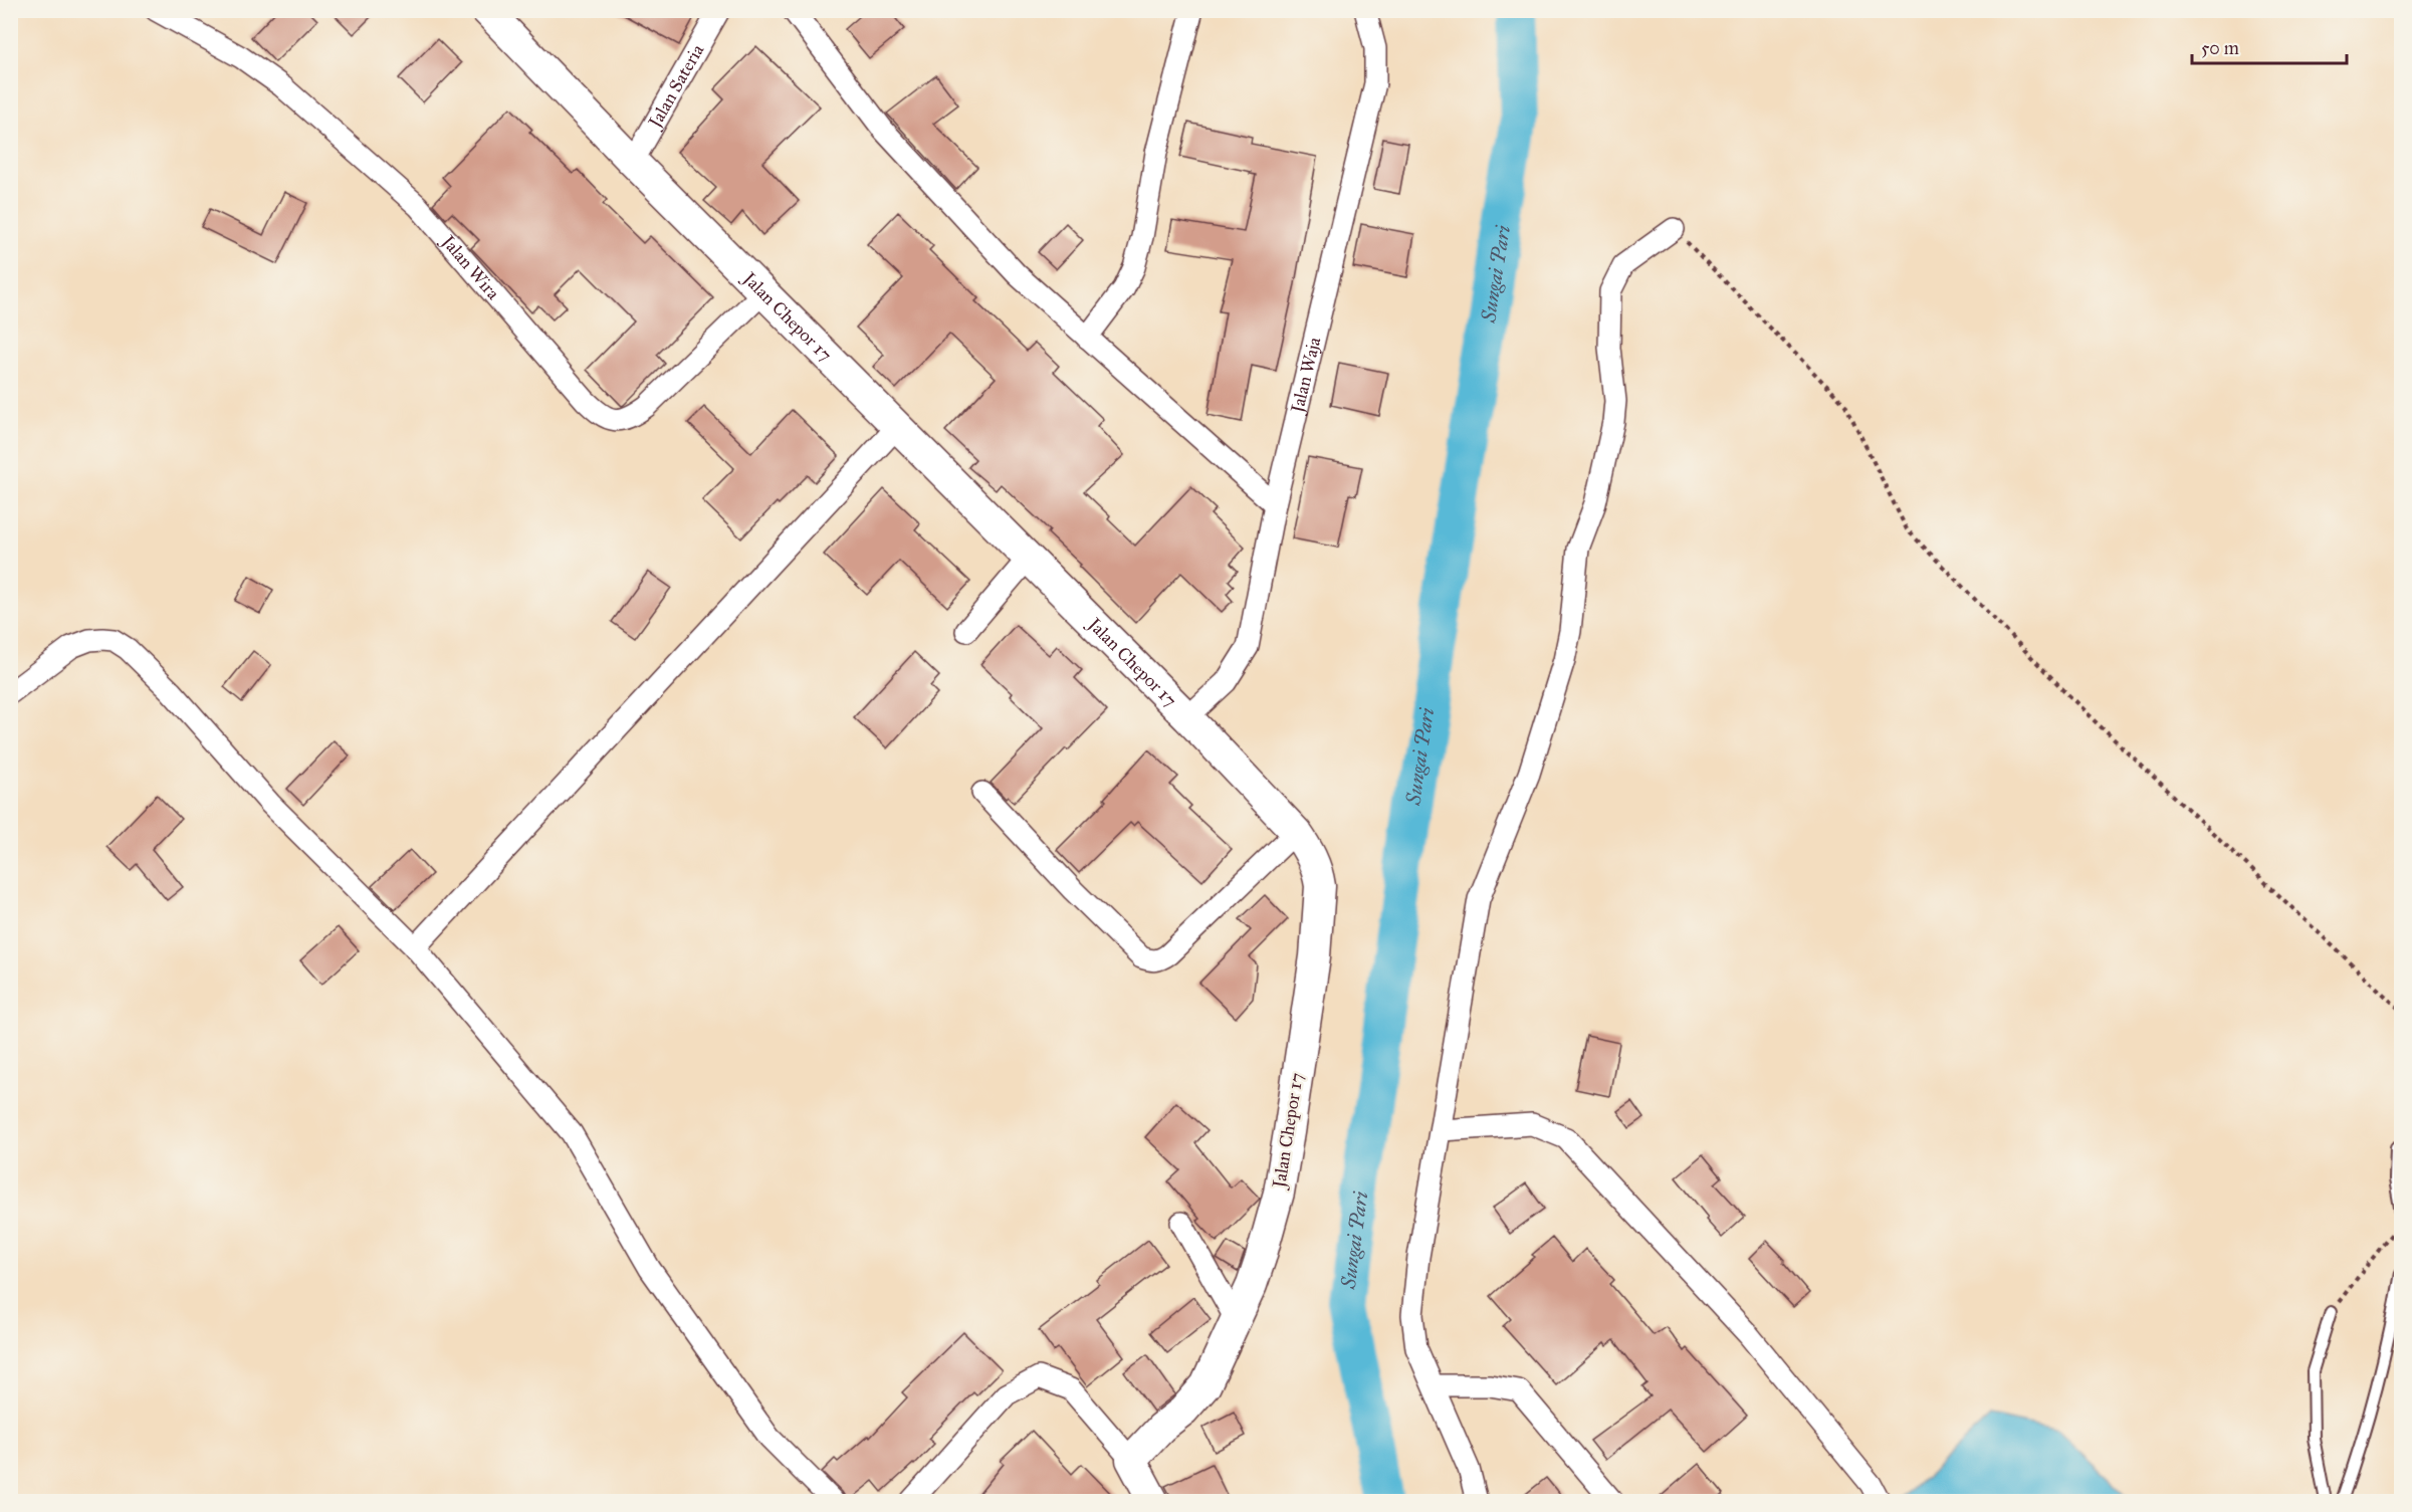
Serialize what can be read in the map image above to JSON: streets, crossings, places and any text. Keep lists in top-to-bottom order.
{
  "streets": {
    "street": [
      "Jalan Sateria",
      "Jalan Wira",
      "Jalan Chepor 17",
      "Jalan Waja"
    ]
  },
  "crossings": [
    ["Jalan Sateria", "Jalan Chepor 17"],
    ["Jalan Wira", "Jalan Chepor 17"],
    ["Jalan Chepor 17", "Jalan Waja"]
  ],
  "water": ["Sungai Pari"],
  "scale_bar": "50 m"
}
